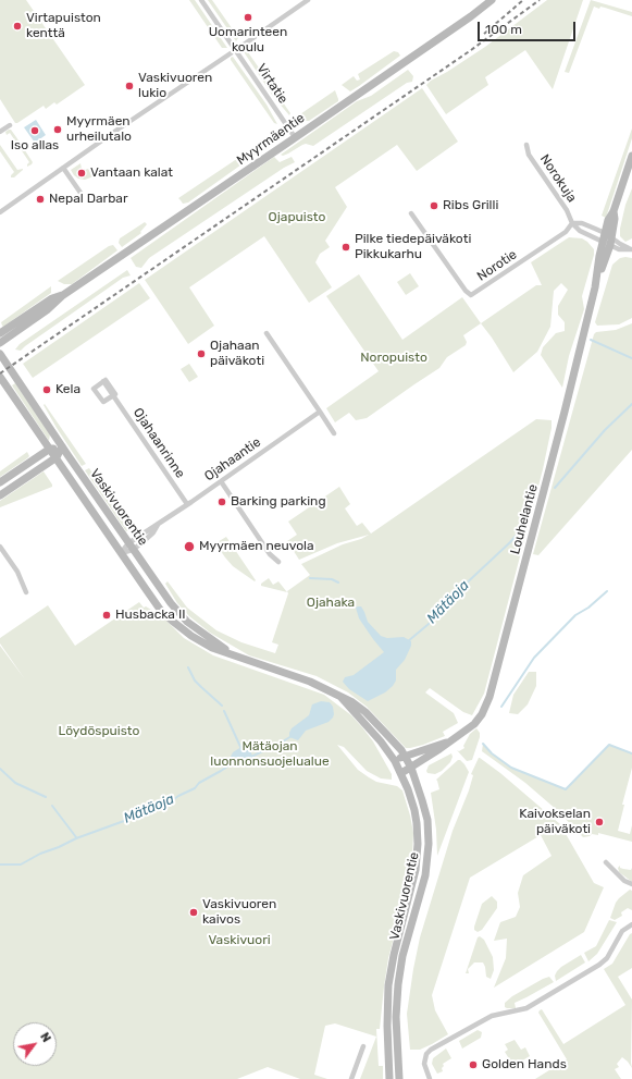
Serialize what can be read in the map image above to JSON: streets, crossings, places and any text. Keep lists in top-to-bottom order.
{
  "streets": {
    "main road": ["Myyrmäentie", "Vaskivuorentie", "Louhelantie"],
    "street": [
      "Virtatie",
      "Norokuja",
      "Norotie",
      "Ojahaanrinne",
      "Ojahaantie"
    ]
  },
  "crossings": [
    ["Virtatie", "Myyrmäentie"],
    ["Norokuja", "Norotie"],
    ["Norokuja", "Louhelantie"],
    ["Ojahaanrinne", "Ojahaantie"],
    ["Ojahaantie", "Vaskivuorentie"],
    ["Vaskivuorentie", "Louhelantie"]
  ],
  "water": ["Mätäoja"],
  "parks": [
    "Ojapuisto",
    "Noropuisto",
    "Ojahaka",
    "Löydöspuisto",
    "Mätäojan luonnonsuojelualue",
    "Vaskivuori"
  ],
  "places": [
    "Uomarinteen koulu",
    "Virtapuiston kenttä",
    "Vaskivuoren lukio",
    "Myyrmäen urheilutalo",
    "Iso allas",
    "Vantaan kalat",
    "Nepal Darbar",
    "Ribs Grilli",
    "Pilke tiedepäiväkoti Pikkukarhu",
    "Ojahaan päiväkoti",
    "Kela",
    "Barking parking",
    "Myyrmäen neuvola",
    "Husbacka II",
    "Kaivokselan päiväkoti",
    "Vaskivuoren kaivos",
    "Golden Hands"
  ],
  "scale_bar": "100 m",
  "north": "top right"
}
